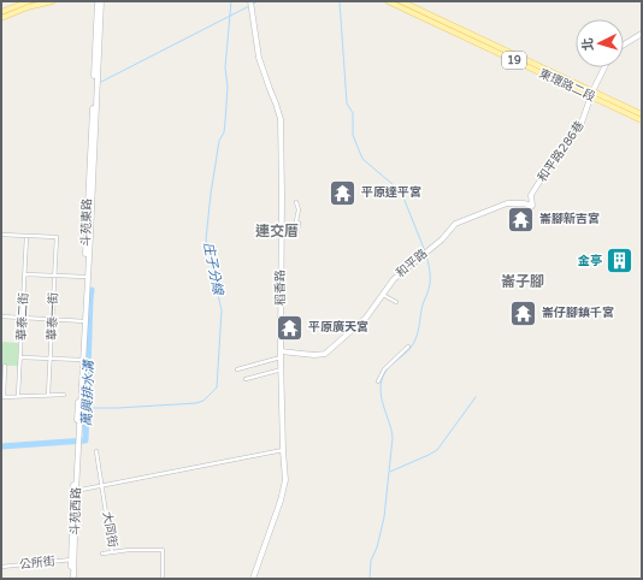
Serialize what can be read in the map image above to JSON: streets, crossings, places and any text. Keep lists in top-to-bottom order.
{
  "streets": {
    "main road": ["19", "東環路二段"],
    "street": [
      "和平路286巷",
      "斗苑東路",
      "和平路",
      "稻香路",
      "華泰二街",
      "華泰一街",
      "斗苑西路",
      "大同街",
      "公所街"
    ]
  },
  "crossings": [
    ["東環路二段", "和平路286巷"],
    ["和平路286巷", "和平路"],
    ["斗苑東路", "斗苑西路"],
    ["和平路", "稻香路"],
    ["華泰二街", "華泰一街"],
    ["斗苑西路", "公所街"]
  ],
  "districts": ["連交厝", "崙子腳"],
  "water": ["庄子分線", "萬興排水溝"],
  "places": {
    "temple": [
      "平原達平宮",
      "崙腳新吉宮",
      "崙仔腳鎮千宮",
      "平原廣天宮"
    ],
    "building": ["金亭"]
  },
  "north": "left"
}
